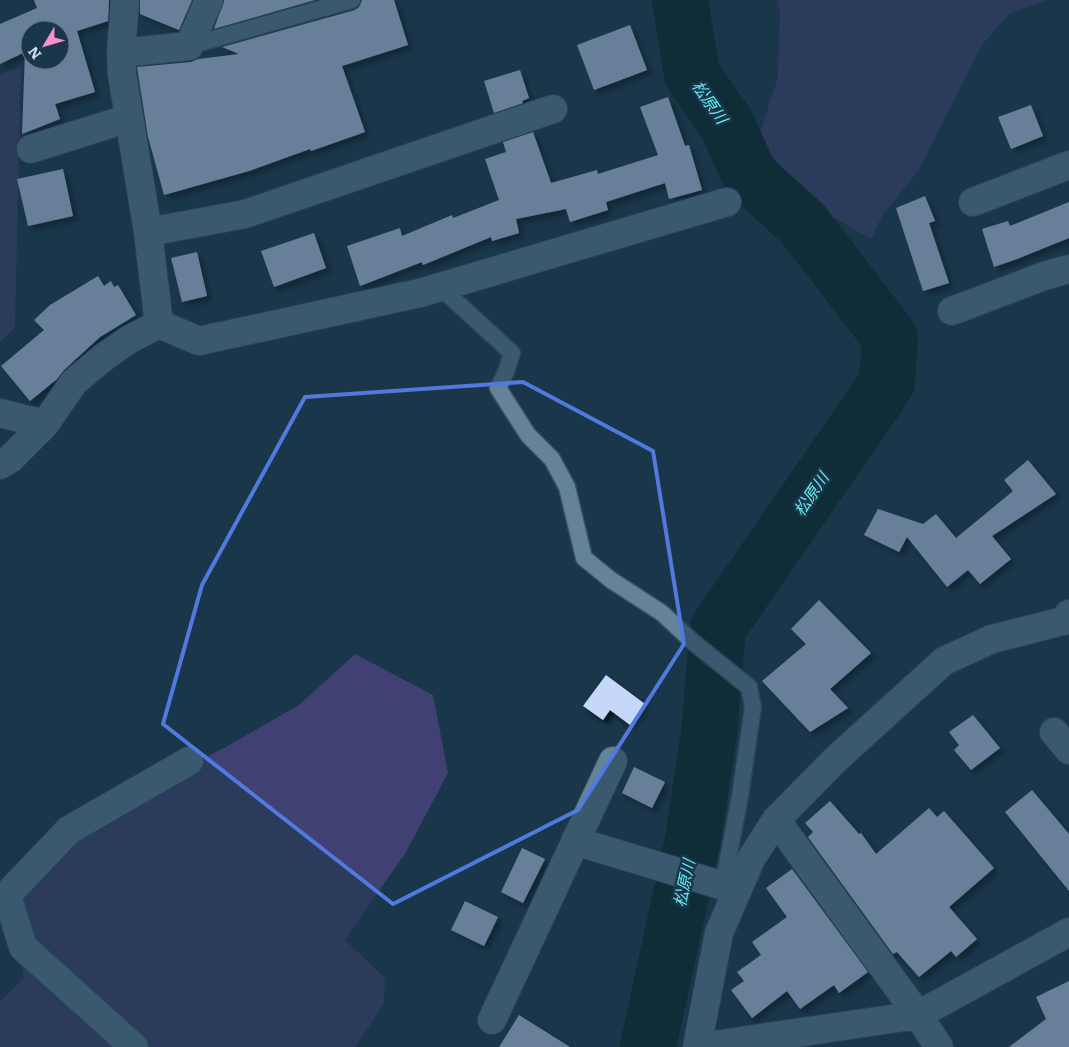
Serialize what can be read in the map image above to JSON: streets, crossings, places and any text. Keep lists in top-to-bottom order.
{
  "water": ["松原川"],
  "north": "bottom left"
}
